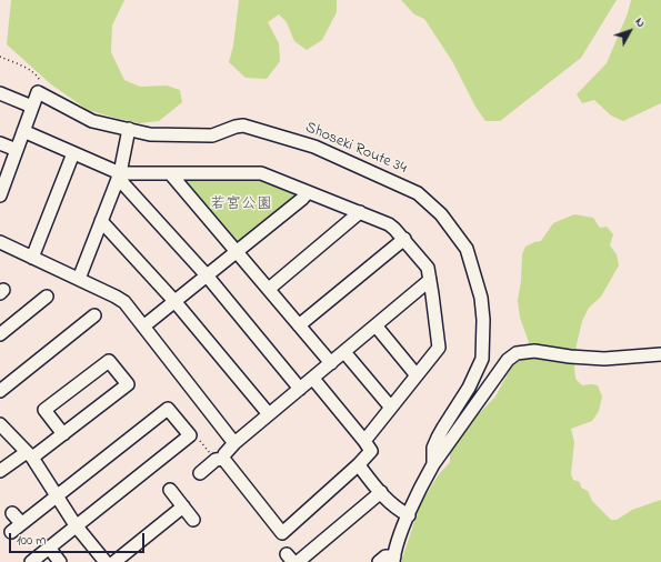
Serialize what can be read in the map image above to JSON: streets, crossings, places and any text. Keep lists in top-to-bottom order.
{
  "streets": {
    "street": ["Shoseki Route 34"]
  },
  "parks": ["若宮公園"],
  "scale_bar": "100 m",
  "north": "top right"
}
